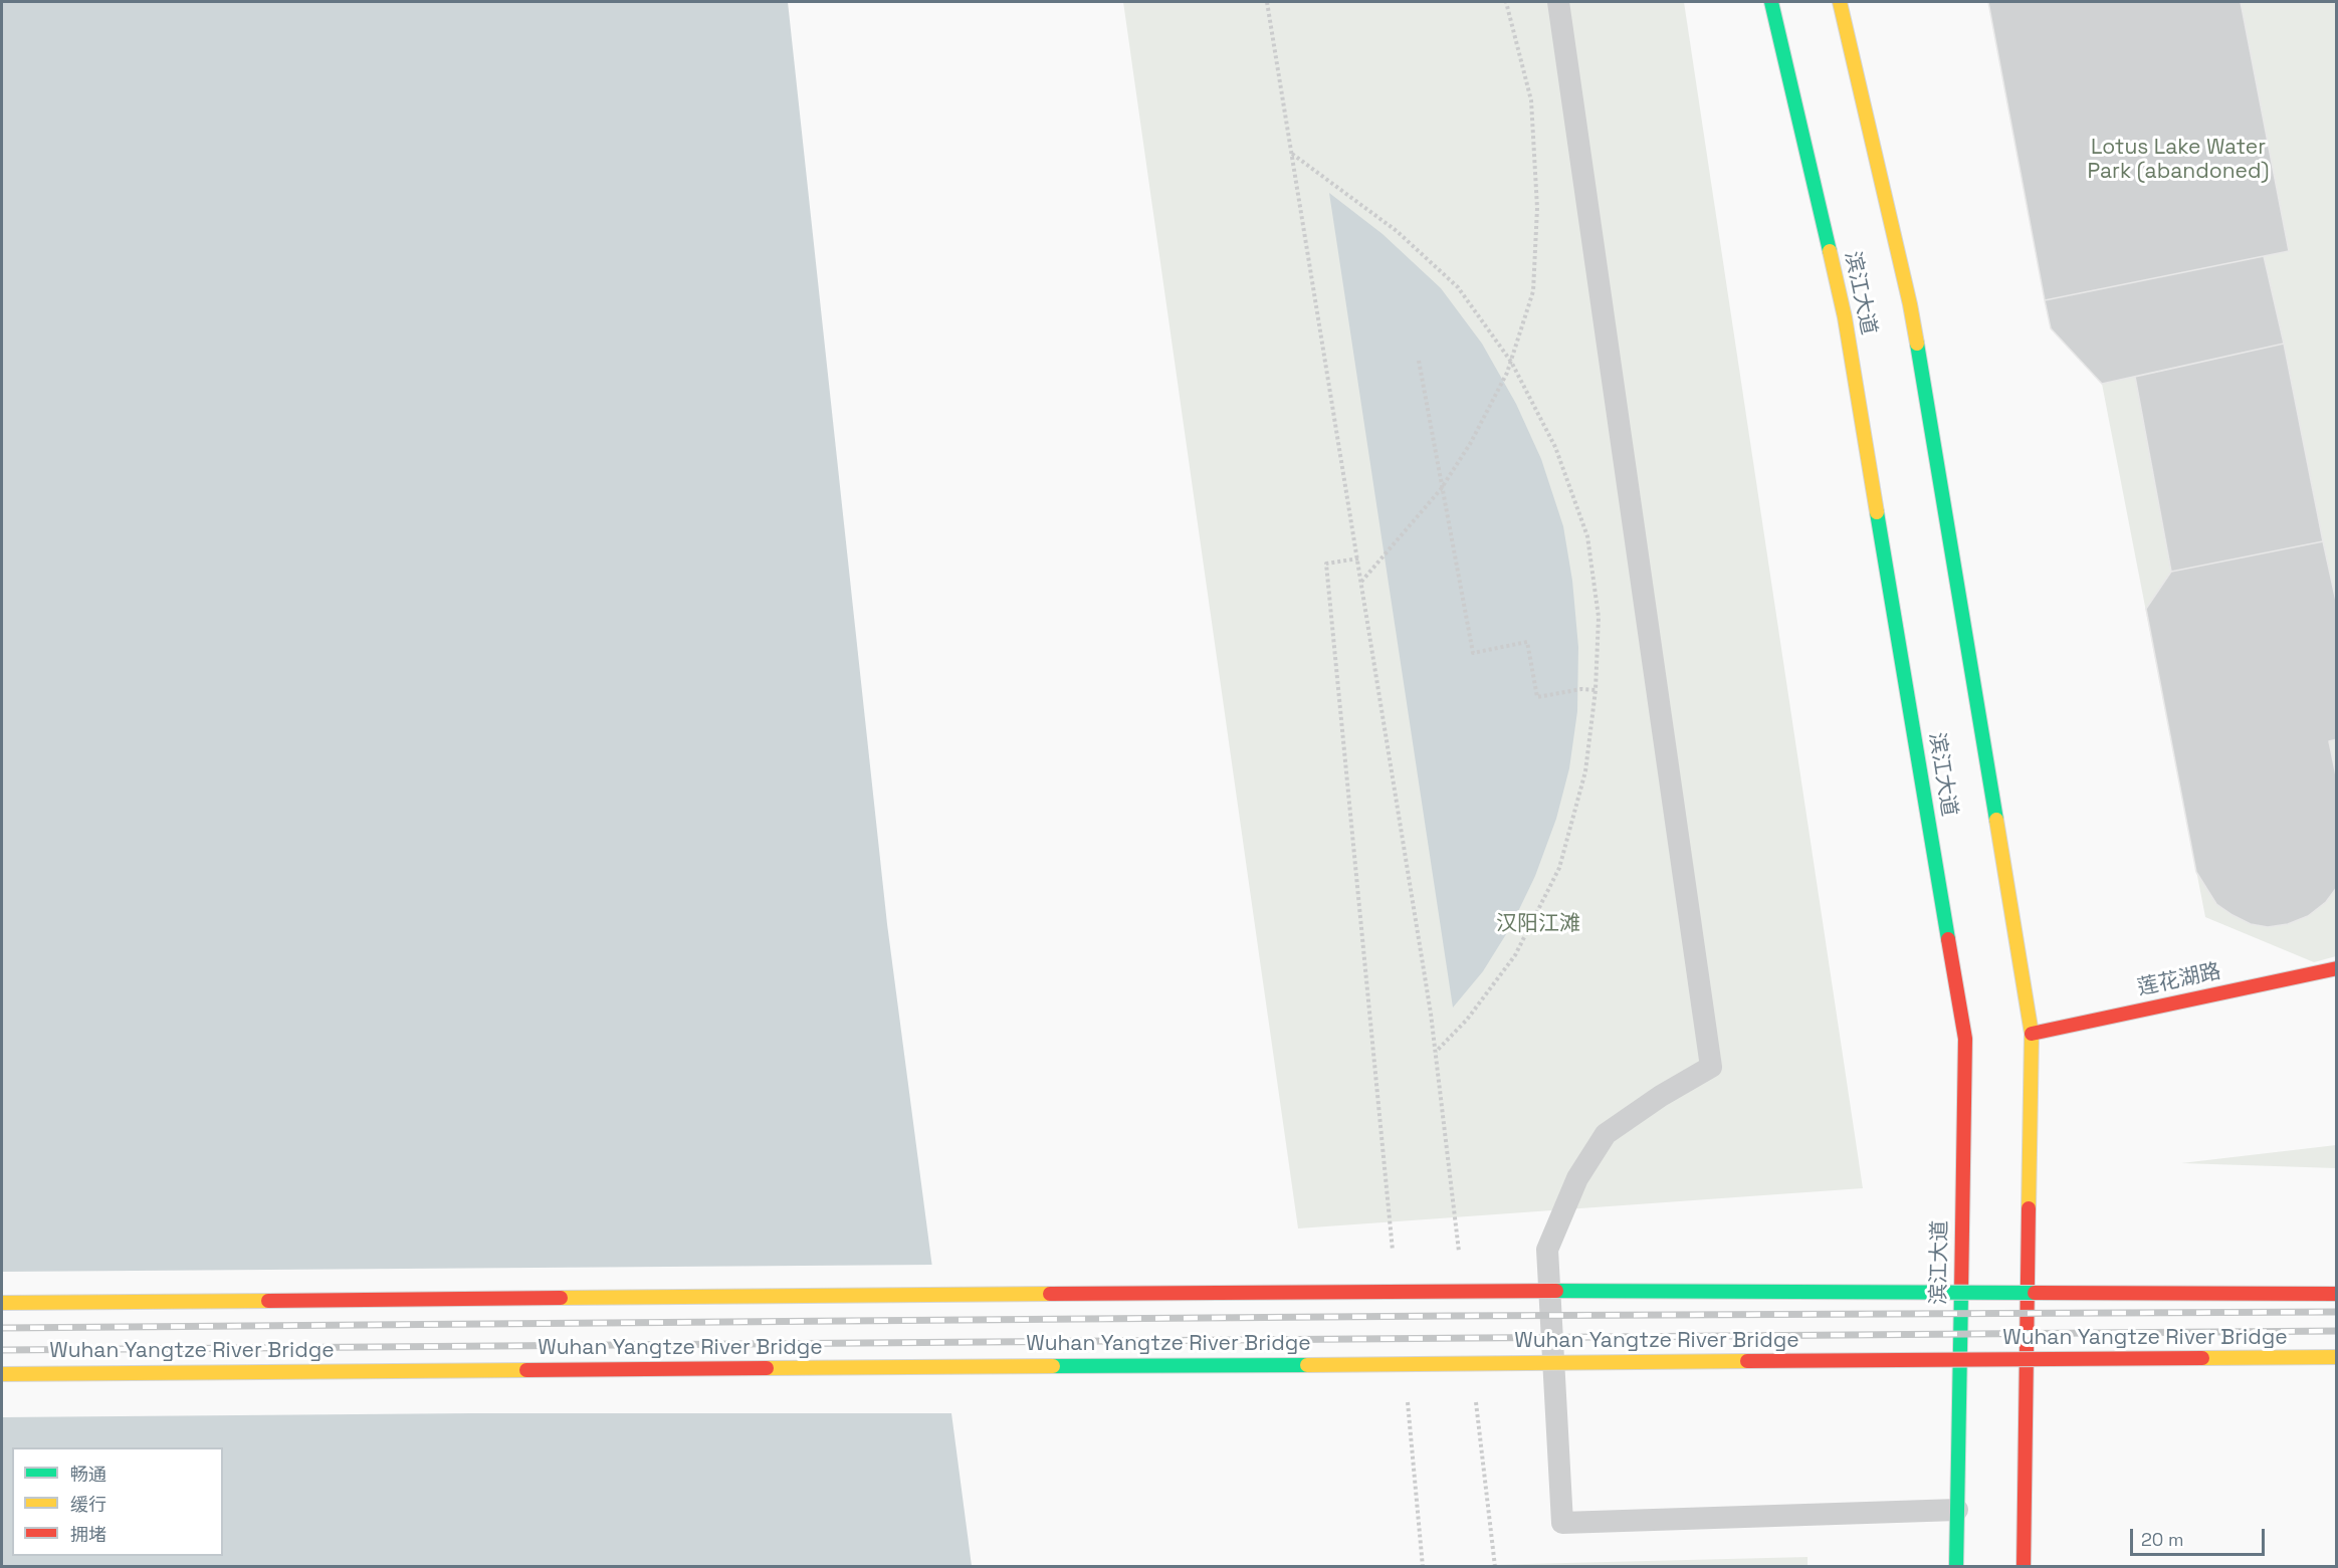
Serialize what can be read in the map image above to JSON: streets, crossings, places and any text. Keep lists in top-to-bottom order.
{
  "streets": {
    "main road": ["滨江大道", "莲花湖路", "Wuhan Yangtze River Bridge"]
  },
  "parks": ["Lotus Lake Water Park (abandoned)", "汉阳江滩"],
  "legend": ["畅通", "缓行", "拥堵"],
  "scale_bar": "20 m"
}
